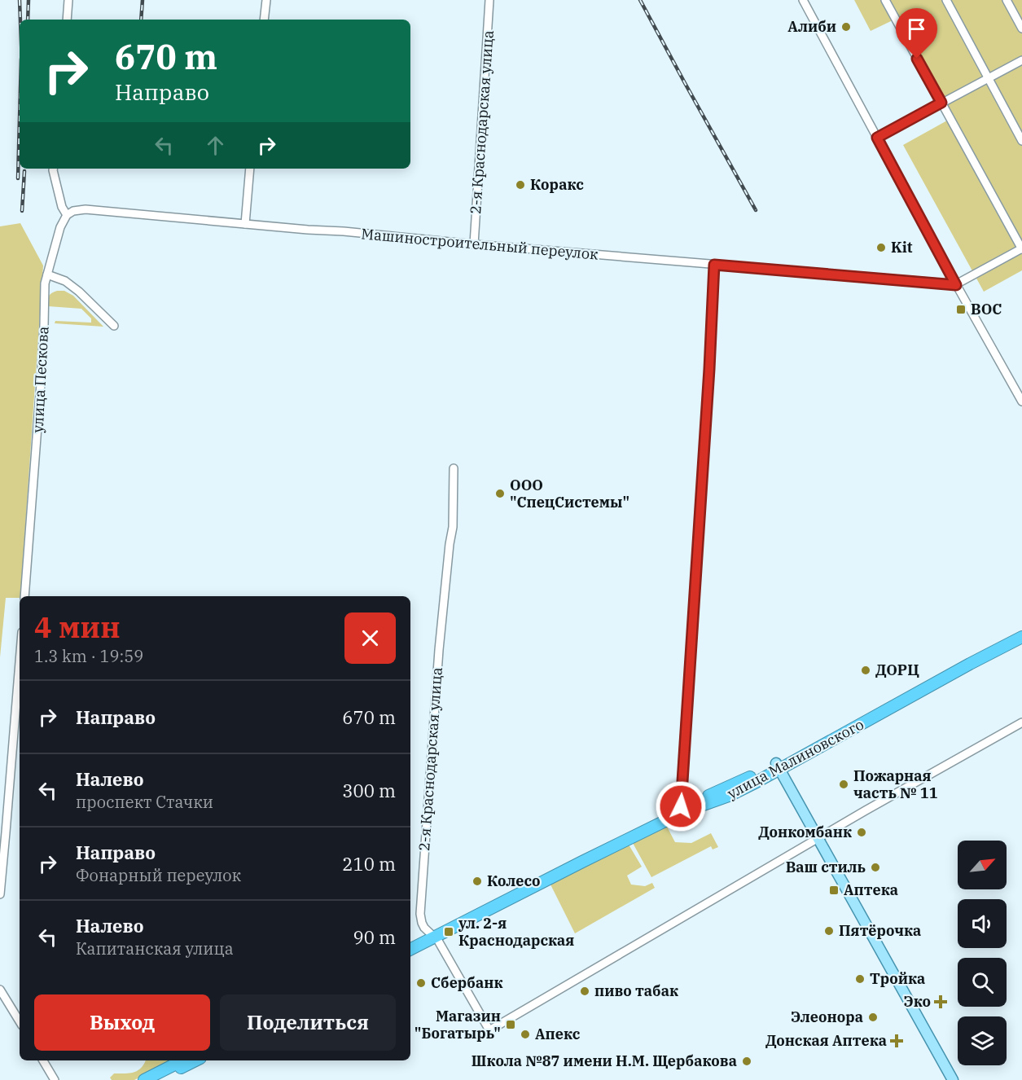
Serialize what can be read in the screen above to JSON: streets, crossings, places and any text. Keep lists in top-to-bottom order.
{
  "streets": {
    "highway": ["улица Малиновского"],
    "street": ["2-я Краснодарская улица", "Машиностроительный переулок", "улица Пескова"]
  },
  "crossings": [
    ["2-я Краснодарская улица", "Машиностроительный переулок"],
    ["2-я Краснодарская улица", "улица Малиновского"],
    ["Машиностроительный переулок", "улица Пескова"]
  ],
  "places": {
    "other": [
      "Алиби",
      "Коракс",
      "Kit",
      "ООО \"СпецСистемы\"",
      "ДОРЦ",
      "Пожарная часть № 11",
      "Донкомбанк",
      "Ваш стиль",
      "Колесо",
      "Пятёрочка",
      "Тройка",
      "Сбербанк",
      "пиво табак",
      "Элеонора",
      "Апекс",
      "Школа №87 имени Н.М. Щербакова"
    ],
    "transit": [
      "ВОС",
      "Аптека",
      "ул. 2-я Краснодарская",
      "Магазин \"Богатырь\""
    ],
    "health": ["Эко", "Донская Аптека"]
  },
  "north": "top right",
  "page": {
    "turn": ["670 m", "Направо"],
    "heading": ["4 мин", "1.3 km · 19:59"],
    "list": [
      {
        "name": "Направо",
        "value": "670 m"
      },
      {
        "name": "Налево",
        "note": "проспект Стачки",
        "value": "300 m"
      },
      {
        "name": "Направо",
        "note": "Фонарный переулок",
        "value": "210 m"
      },
      {
        "name": "Налево",
        "note": "Капитанская улица",
        "value": "90 m"
      }
    ],
    "buttons": ["Выход", "Поделиться"]
  }
}
